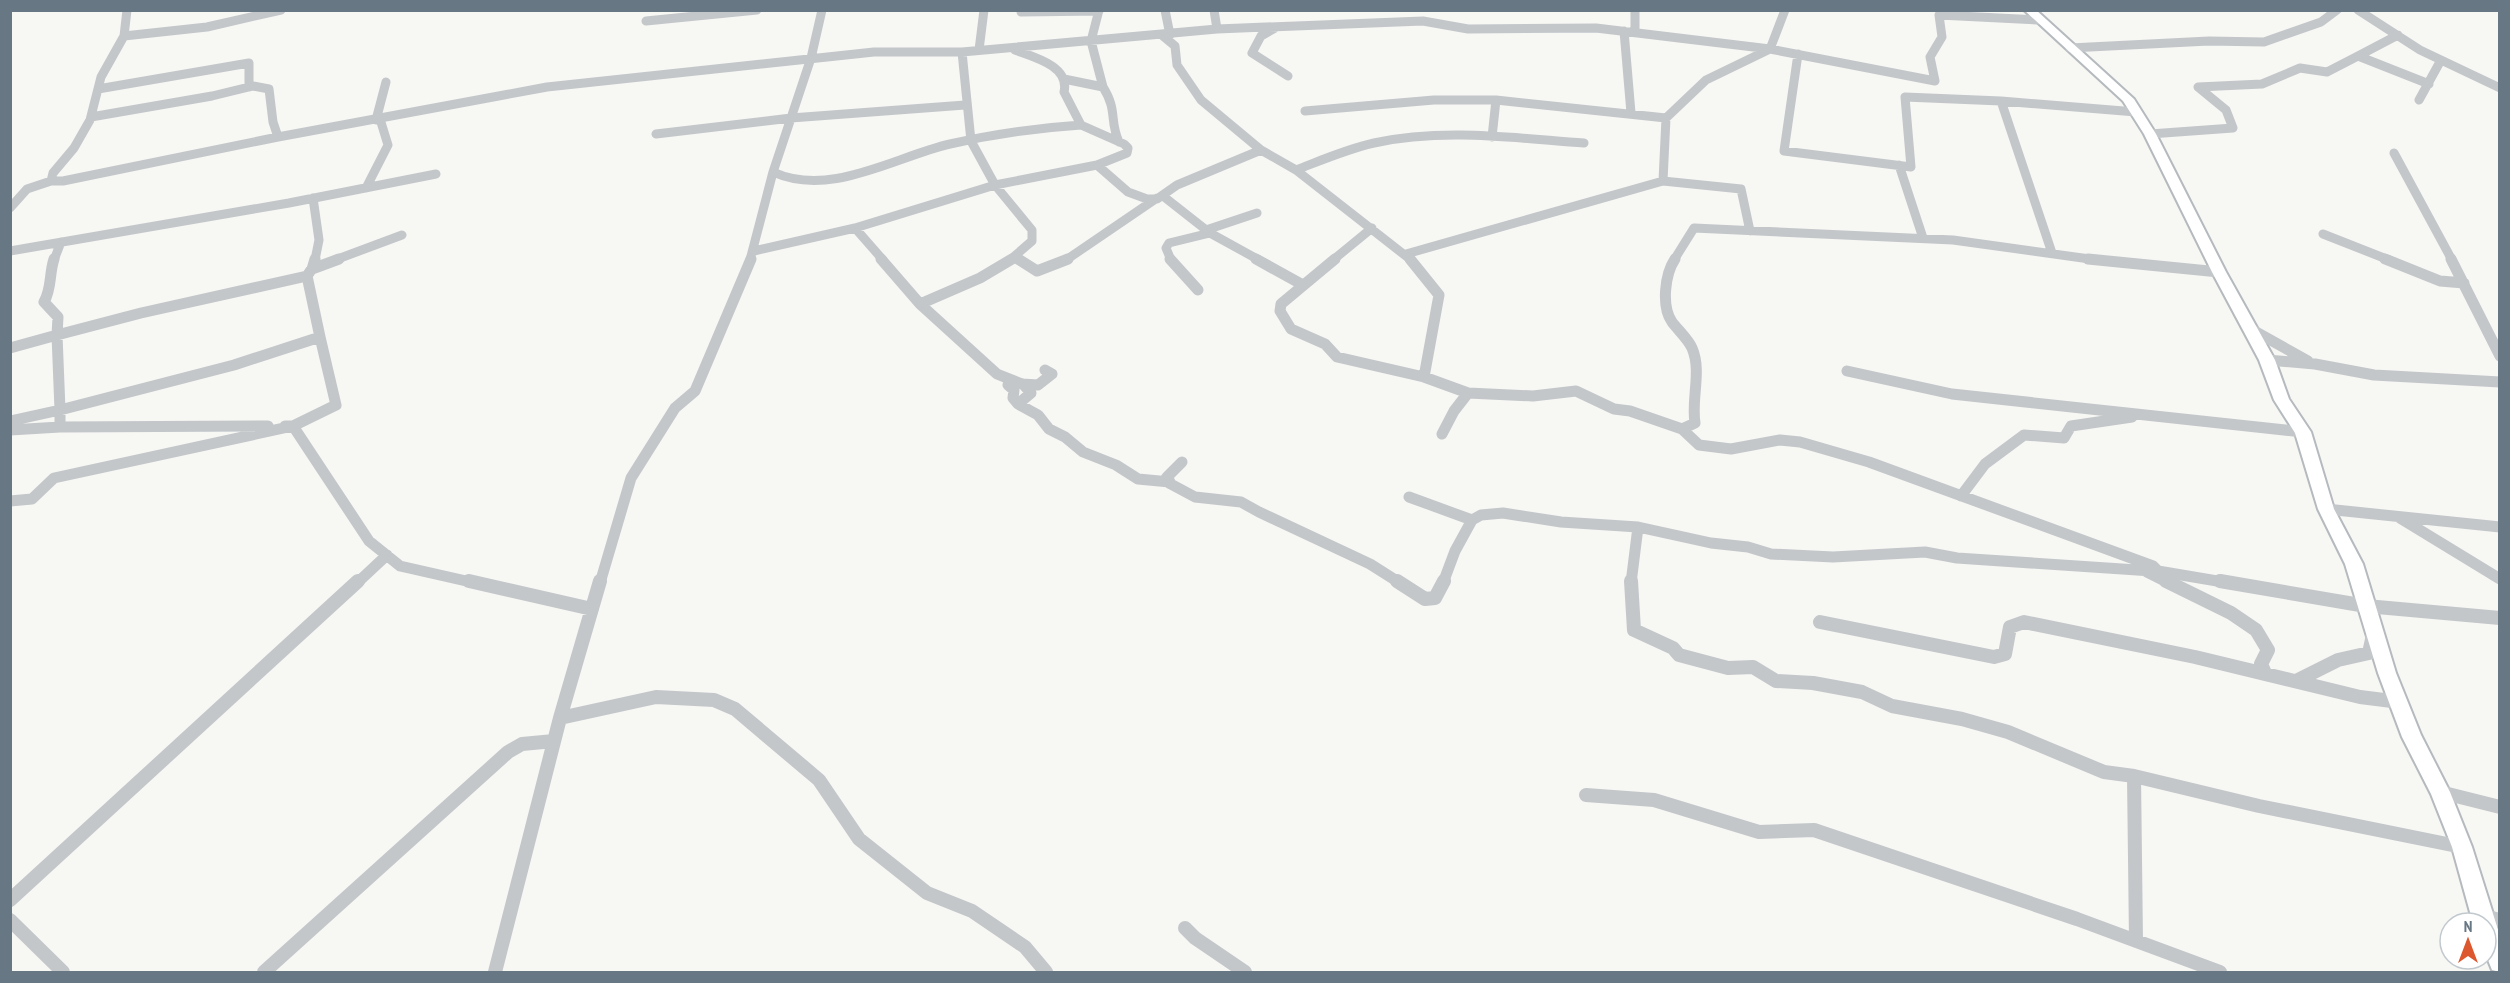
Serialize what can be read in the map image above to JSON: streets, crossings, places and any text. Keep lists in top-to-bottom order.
{
  "north": "top"
}
